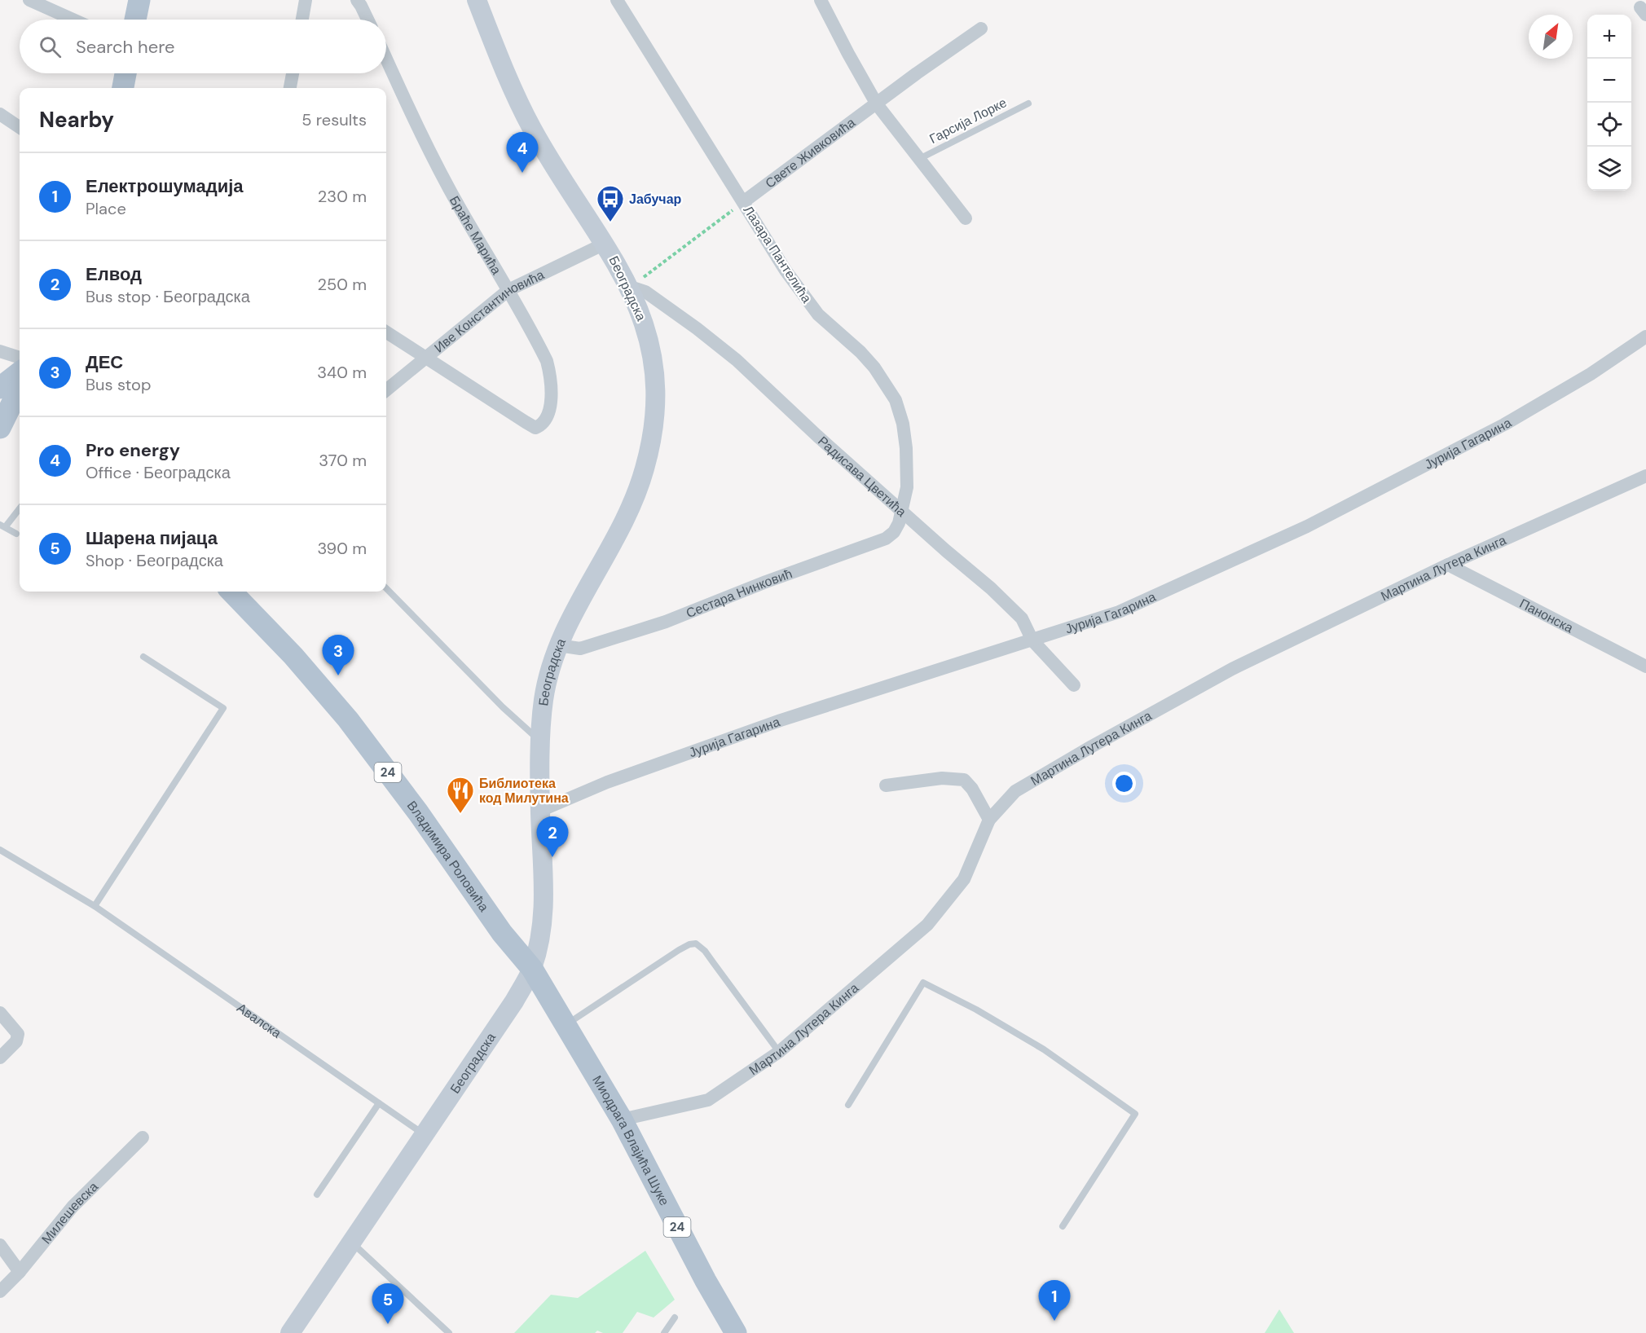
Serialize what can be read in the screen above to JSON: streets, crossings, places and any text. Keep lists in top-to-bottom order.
{
  "streets": {
    "main road": ["24", "Владимира Роловића", "Миодрага Влајића Шуке"],
    "street": [
      "Свете Живковића",
      "Браће Марића",
      "Лазара Пантелића",
      "Београдска",
      "Иве Константиновића",
      "Јурија Гагарина",
      "Радисава Цветића",
      "Мартина Лутера Кинга",
      "Сестара Нинковић",
      "Панонска",
      "Милешевска"
    ],
    "lane": ["Гарсија Лорке", "Авалска"]
  },
  "crossings": [
    ["Свете Живковића", "Лазара Пантелића"],
    ["Свете Живковића", "Београдска"],
    ["Браће Марића", "Иве Константиновића"],
    ["Лазара Пантелића", "Београдска"],
    ["Лазара Пантелића", "Радисава Цветића"],
    ["Лазара Пантелића", "Сестара Нинковић"],
    ["Београдска", "Иве Константиновића"],
    ["Београдска", "Јурија Гагарина"],
    ["Београдска", "Радисава Цветића"],
    ["Београдска", "Сестара Нинковић"],
    ["Београдска", "Владимира Роловића"],
    ["Београдска", "Авалска"],
    ["Београдска", "Миодрага Влајића Шуке"],
    ["Јурија Гагарина", "Радисава Цветића"],
    ["Радисава Цветића", "Сестара Нинковић"],
    ["Мартина Лутера Кинга", "Панонска"],
    ["Мартина Лутера Кинга", "Миодрага Влајића Шуке"],
    ["Владимира Роловића", "Миодрага Влајића Шуке"]
  ],
  "places": {
    "bus stop": ["Јабучар"],
    "restaurant": ["Библиотека код Милутина"]
  },
  "north": "top right",
  "page": {
    "map_buttons": ["+", "−"],
    "search": "Search here",
    "heading": ["Nearby", "5 results"],
    "pins": [
      "4",
      "3",
      "2",
      "1",
      "5"
    ],
    "list": [
      {
        "mark": "1",
        "name": "Електрошумадија",
        "note": "Place",
        "value": "230 m"
      },
      {
        "mark": "2",
        "name": "Елвод",
        "note": "Bus stop · Београдска",
        "value": "250 m"
      },
      {
        "mark": "3",
        "name": "ДЕС",
        "note": "Bus stop",
        "value": "340 m"
      },
      {
        "mark": "4",
        "name": "Pro energy",
        "note": "Office · Београдска",
        "value": "370 m"
      },
      {
        "mark": "5",
        "name": "Шарена пијаца",
        "note": "Shop · Београдска",
        "value": "390 m"
      }
    ]
  }
}
